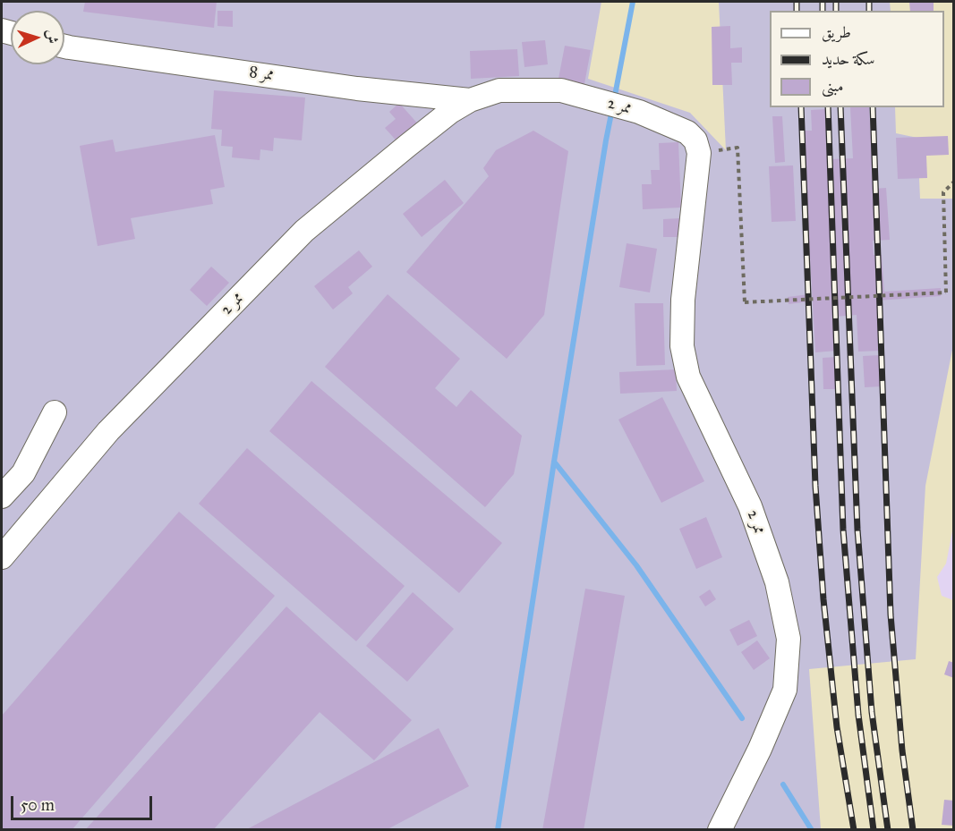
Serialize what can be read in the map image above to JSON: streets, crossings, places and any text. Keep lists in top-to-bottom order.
{
  "streets": {
    "lane": ["ممر 8", "ممر 2"]
  },
  "crossings": [
    ["ممر 8", "ممر 2"]
  ],
  "legend": ["طريق", "سكة حديد", "مبنى"],
  "scale_bar": "50 m",
  "north": "right"
}
